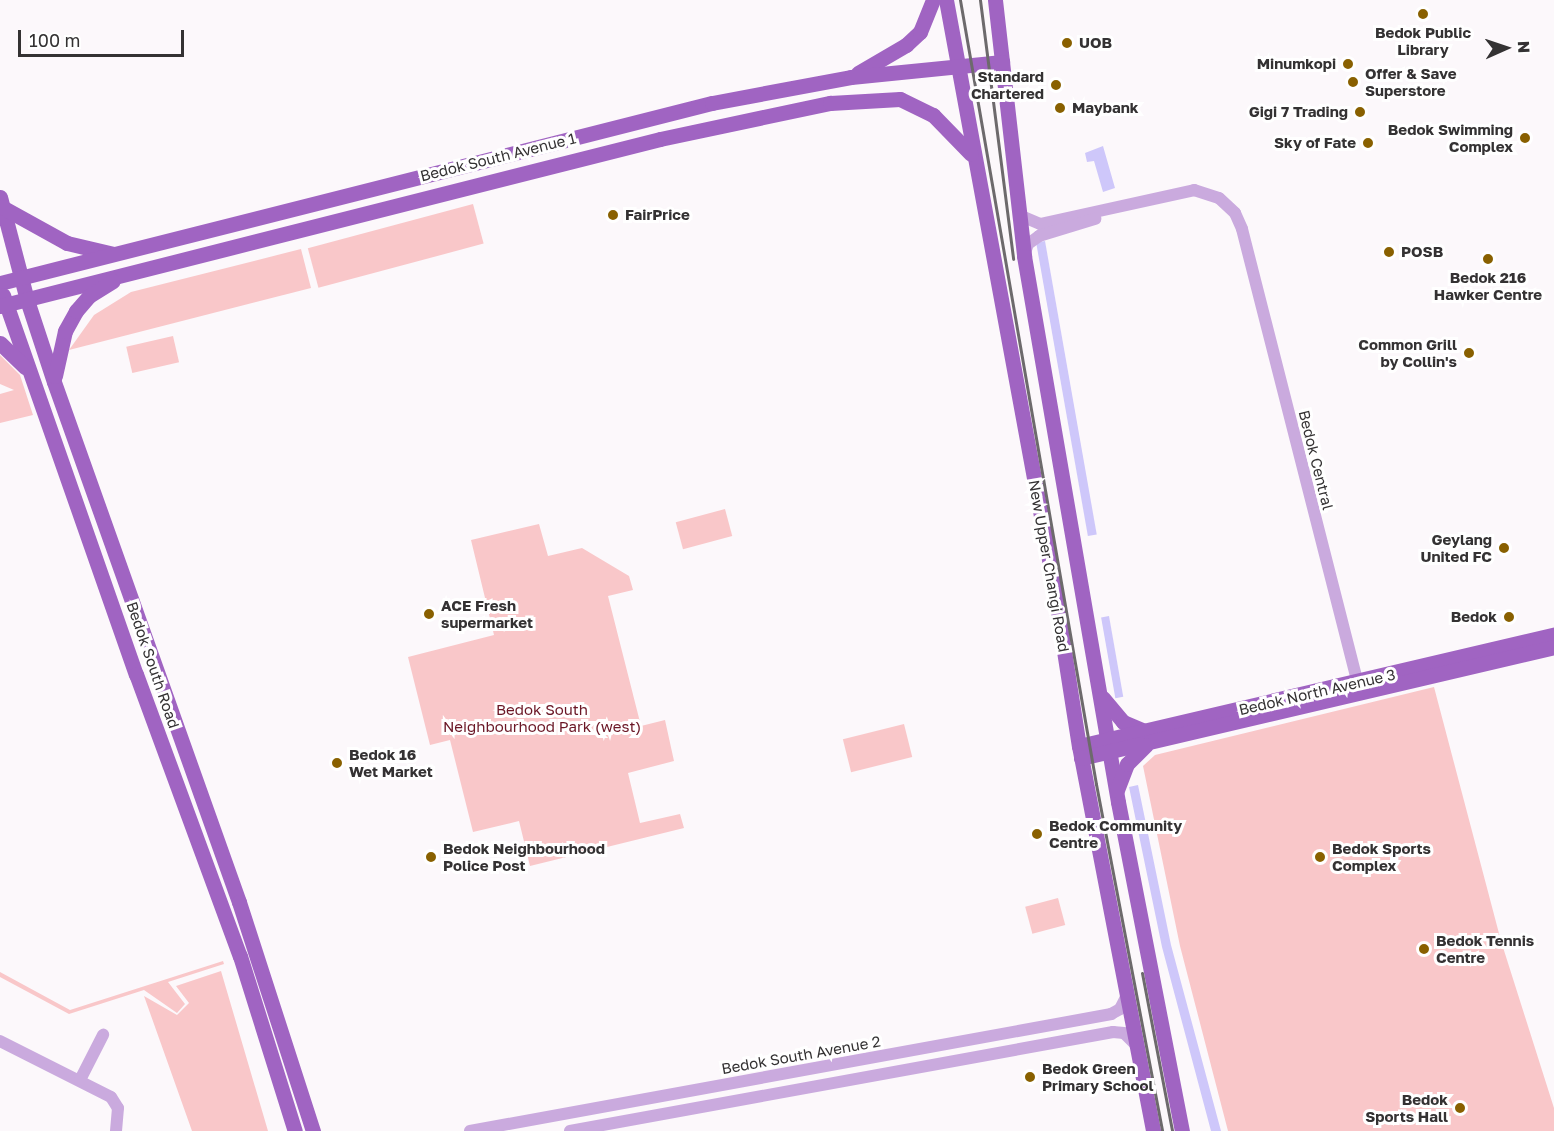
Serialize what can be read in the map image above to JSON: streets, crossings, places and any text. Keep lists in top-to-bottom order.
{
  "streets": {
    "main road": [
      "Bedok South Avenue 1",
      "New Upper Changi Road",
      "Bedok South Road",
      "Bedok North Avenue 3"
    ],
    "street": ["Bedok Central", "Bedok South Avenue 2"]
  },
  "crossings": [
    ["Bedok South Avenue 1", "New Upper Changi Road"],
    ["Bedok South Avenue 1", "Bedok South Road"],
    ["Bedok Central", "New Upper Changi Road"],
    ["Bedok Central", "Bedok North Avenue 3"],
    ["New Upper Changi Road", "Bedok North Avenue 3"],
    ["New Upper Changi Road", "Bedok South Avenue 2"]
  ],
  "parks": ["Bedok South Neighbourhood Park (west)"],
  "places": [
    "Bedok Public Library",
    "UOB",
    "Minumkopi",
    "Offer & Save Superstore",
    "Standard Chartered",
    "Maybank",
    "Gigi 7 Trading",
    "Bedok Swimming Complex",
    "Sky of Fate",
    "FairPrice",
    "POSB",
    "Bedok 216 Hawker Centre",
    "Common Grill by Collin's",
    "Geylang United FC",
    "ACE Fresh supermarket",
    "Bedok",
    "Bedok 16 Wet Market",
    "Bedok Community Centre",
    "Bedok Neighbourhood Police Post",
    "Bedok Sports Complex",
    "Bedok Tennis Centre",
    "Bedok Green Primary School",
    "Bedok Sports Hall"
  ],
  "scale_bar": "100 m",
  "north": "right"
}
